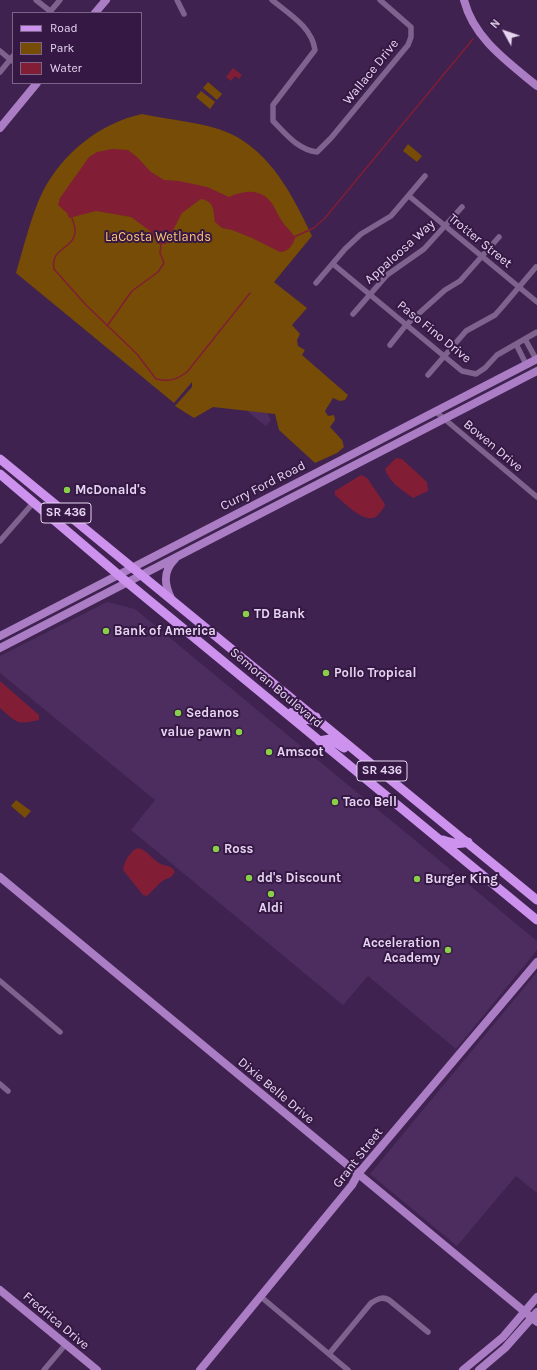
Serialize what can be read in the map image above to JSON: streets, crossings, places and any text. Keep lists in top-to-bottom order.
{
  "streets": {
    "main road": ["SR 436", "Semoran Boulevard"],
    "street": [
      "Wallace Drive",
      "Trotter Street",
      "Appaloosa Way",
      "Paso Fino Drive",
      "Bowen Drive",
      "Curry Ford Road",
      "Dixie Belle Drive",
      "Grant Street",
      "Fredrica Drive"
    ]
  },
  "crossings": [
    ["Trotter Street", "Appaloosa Way"],
    ["Appaloosa Way", "Paso Fino Drive"],
    ["Bowen Drive", "Curry Ford Road"],
    ["Curry Ford Road", "Semoran Boulevard"],
    ["Dixie Belle Drive", "Grant Street"]
  ],
  "parks": ["LaCosta Wetlands"],
  "places": [
    "McDonald's",
    "TD Bank",
    "Bank of America",
    "Pollo Tropical",
    "Sedanos",
    "value pawn",
    "Amscot",
    "Taco Bell",
    "Ross",
    "dd's Discount",
    "Burger King",
    "Aldi",
    "Acceleration Academy"
  ],
  "legend": ["Road", "Park", "Water"],
  "north": "top left"
}
